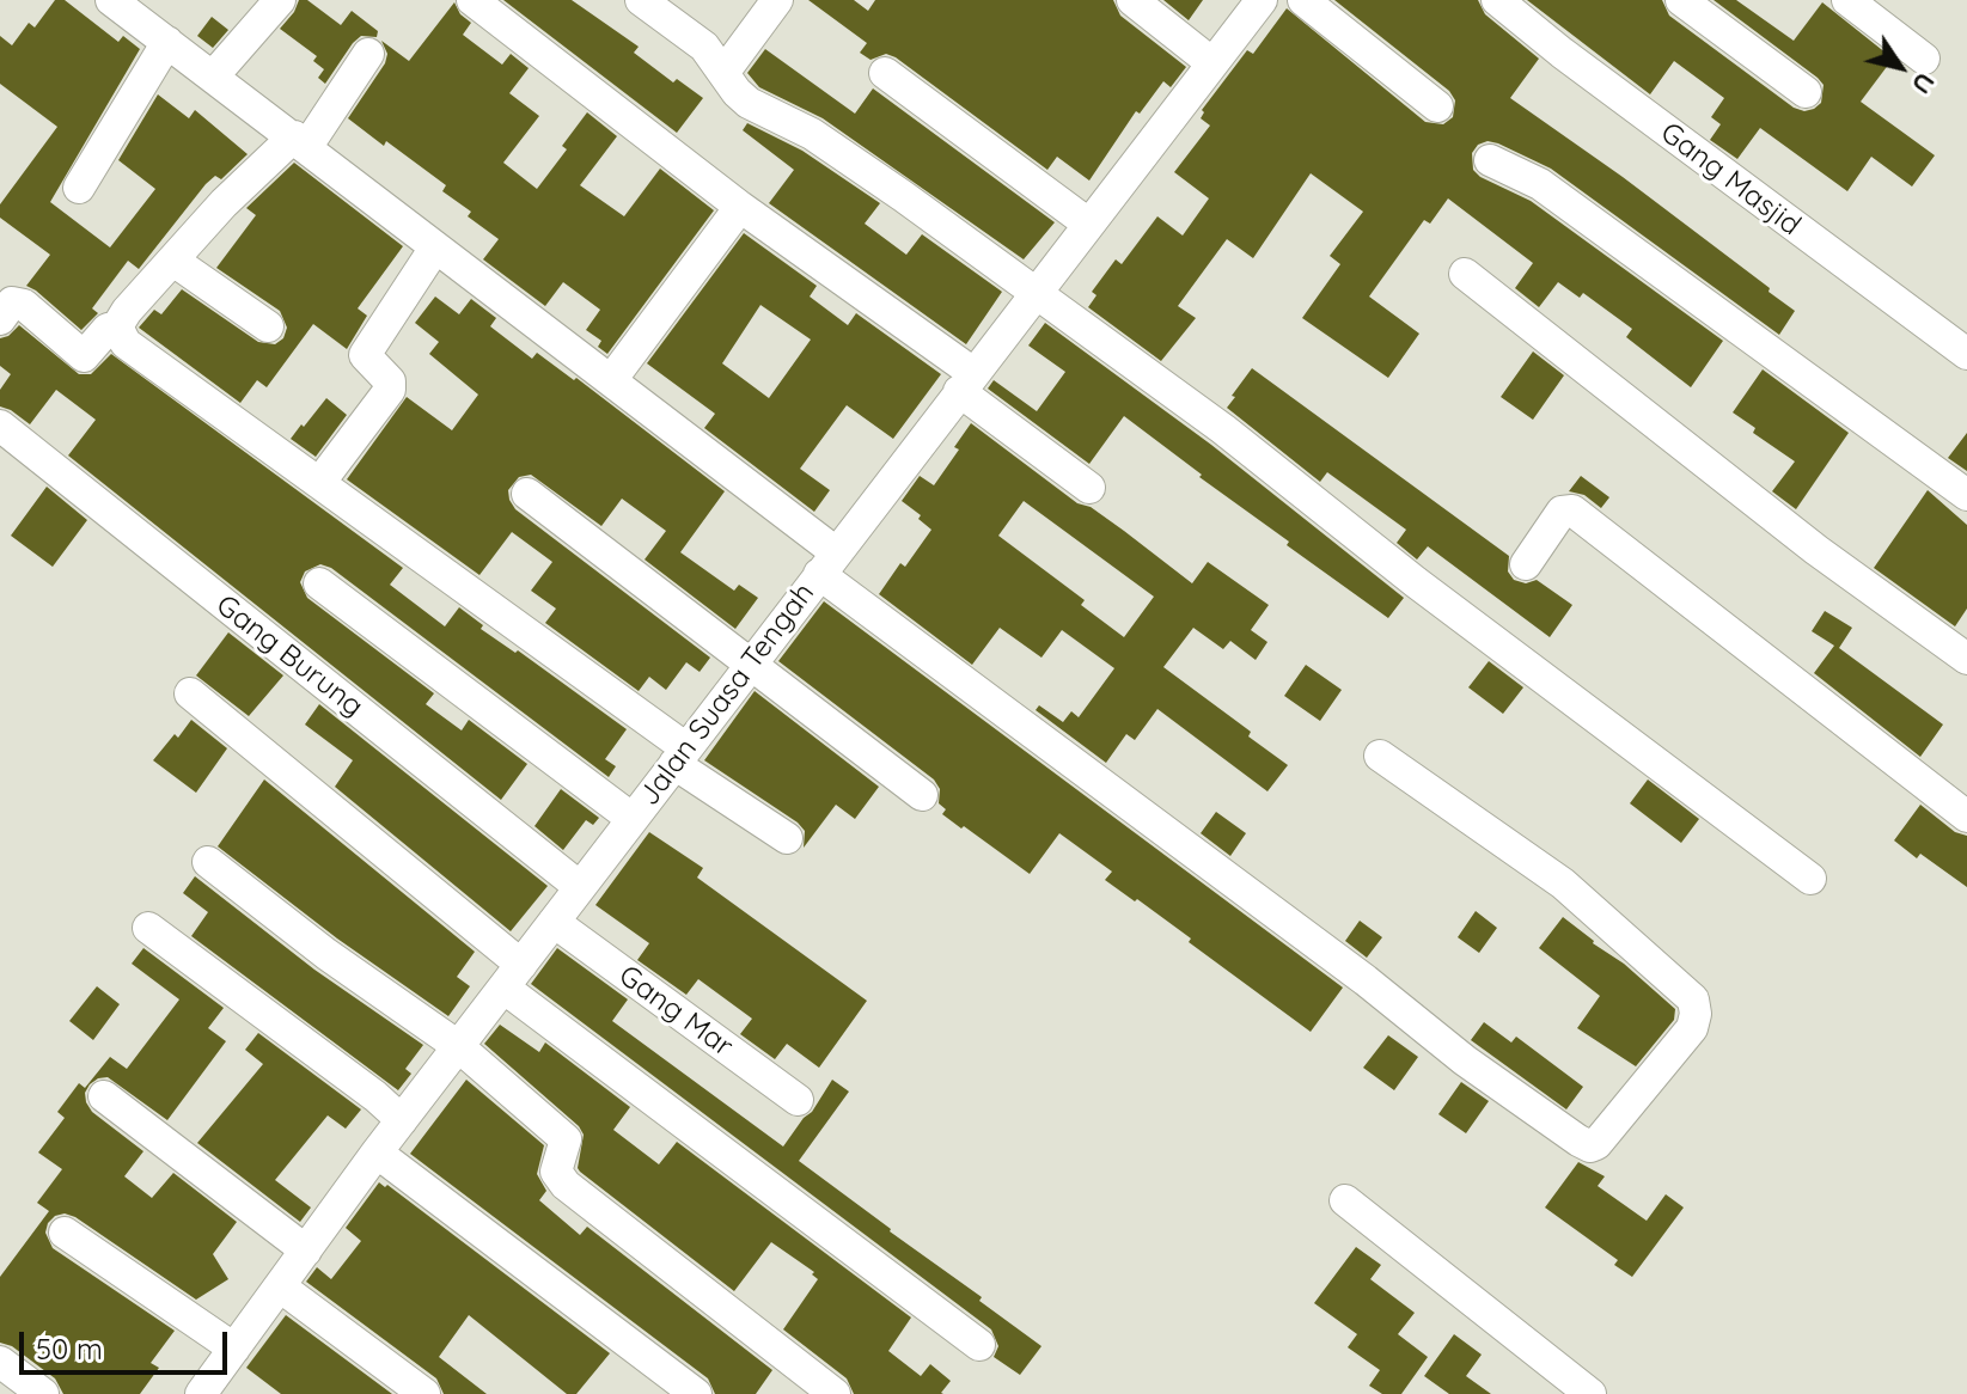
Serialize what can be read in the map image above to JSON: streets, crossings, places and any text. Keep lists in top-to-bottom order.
{
  "streets": {
    "street": [
      "Gang Masjid",
      "Gang Burung",
      "Jalan Suasa Tengah",
      "Gang Mar"
    ]
  },
  "crossings": [
    ["Gang Burung", "Jalan Suasa Tengah"],
    ["Jalan Suasa Tengah", "Gang Mar"]
  ],
  "scale_bar": "50 m",
  "north": "bottom right"
}
